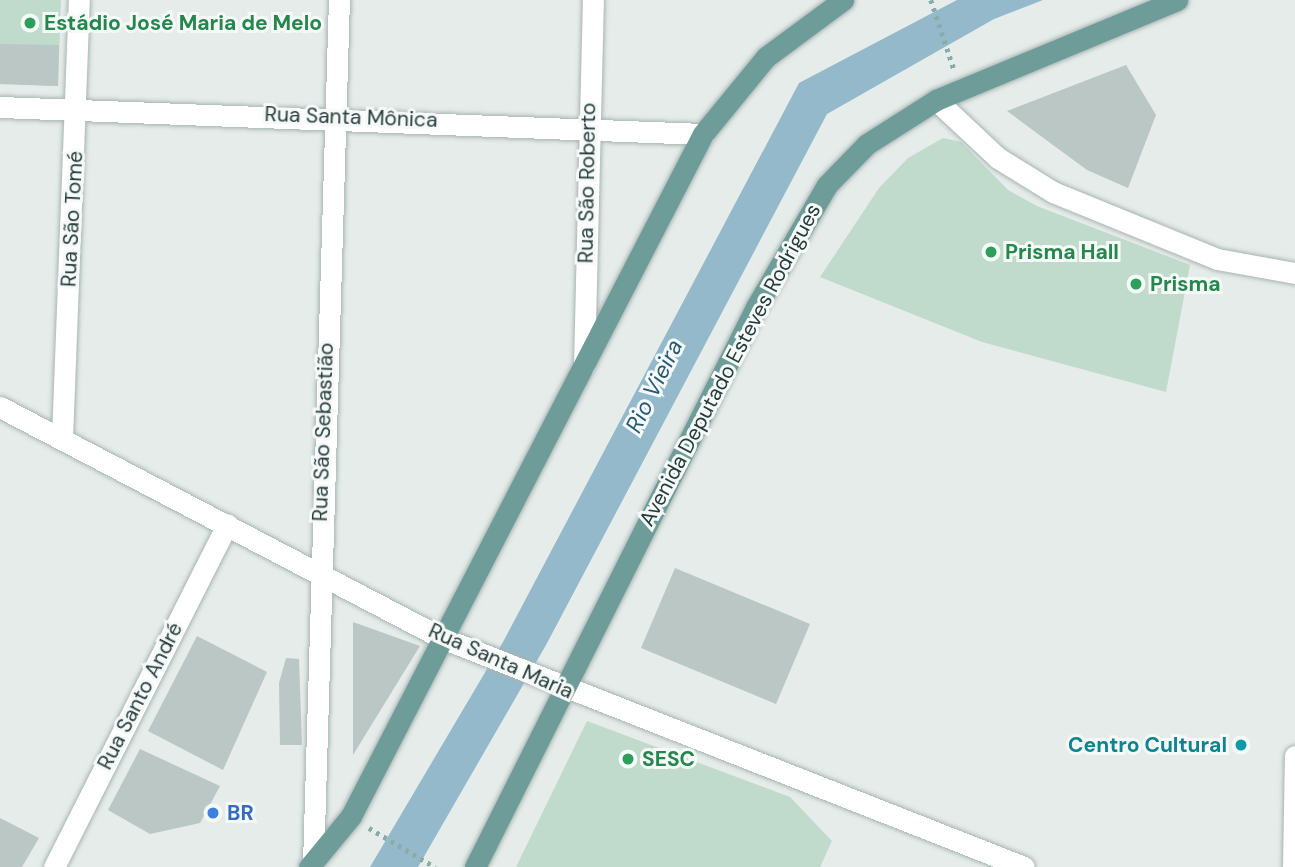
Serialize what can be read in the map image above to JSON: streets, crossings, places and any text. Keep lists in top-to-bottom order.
{
  "streets": {
    "main road": ["Avenida Deputado Esteves Rodrigues"],
    "street": [
      "Rua Santa Mônica",
      "Rua São Roberto",
      "Rua São Tomé",
      "Rua São Sebastião",
      "Rua Santa Maria",
      "Rua Santo André"
    ]
  },
  "crossings": [
    ["Rua Santa Mônica", "Rua São Roberto"],
    ["Rua Santa Mônica", "Rua São Tomé"],
    ["Rua Santa Mônica", "Rua São Sebastião"],
    ["Rua São Tomé", "Rua Santa Maria"],
    ["Avenida Deputado Esteves Rodrigues", "Rua Santa Maria"],
    ["Rua São Sebastião", "Rua Santa Maria"],
    ["Rua Santa Maria", "Rua Santo André"]
  ],
  "water": ["Rio Vieira"],
  "places": [
    "Estádio José Maria de Melo",
    "Prisma Hall",
    "Prisma",
    "Centro Cultural",
    "SESC",
    "BR"
  ]
}
